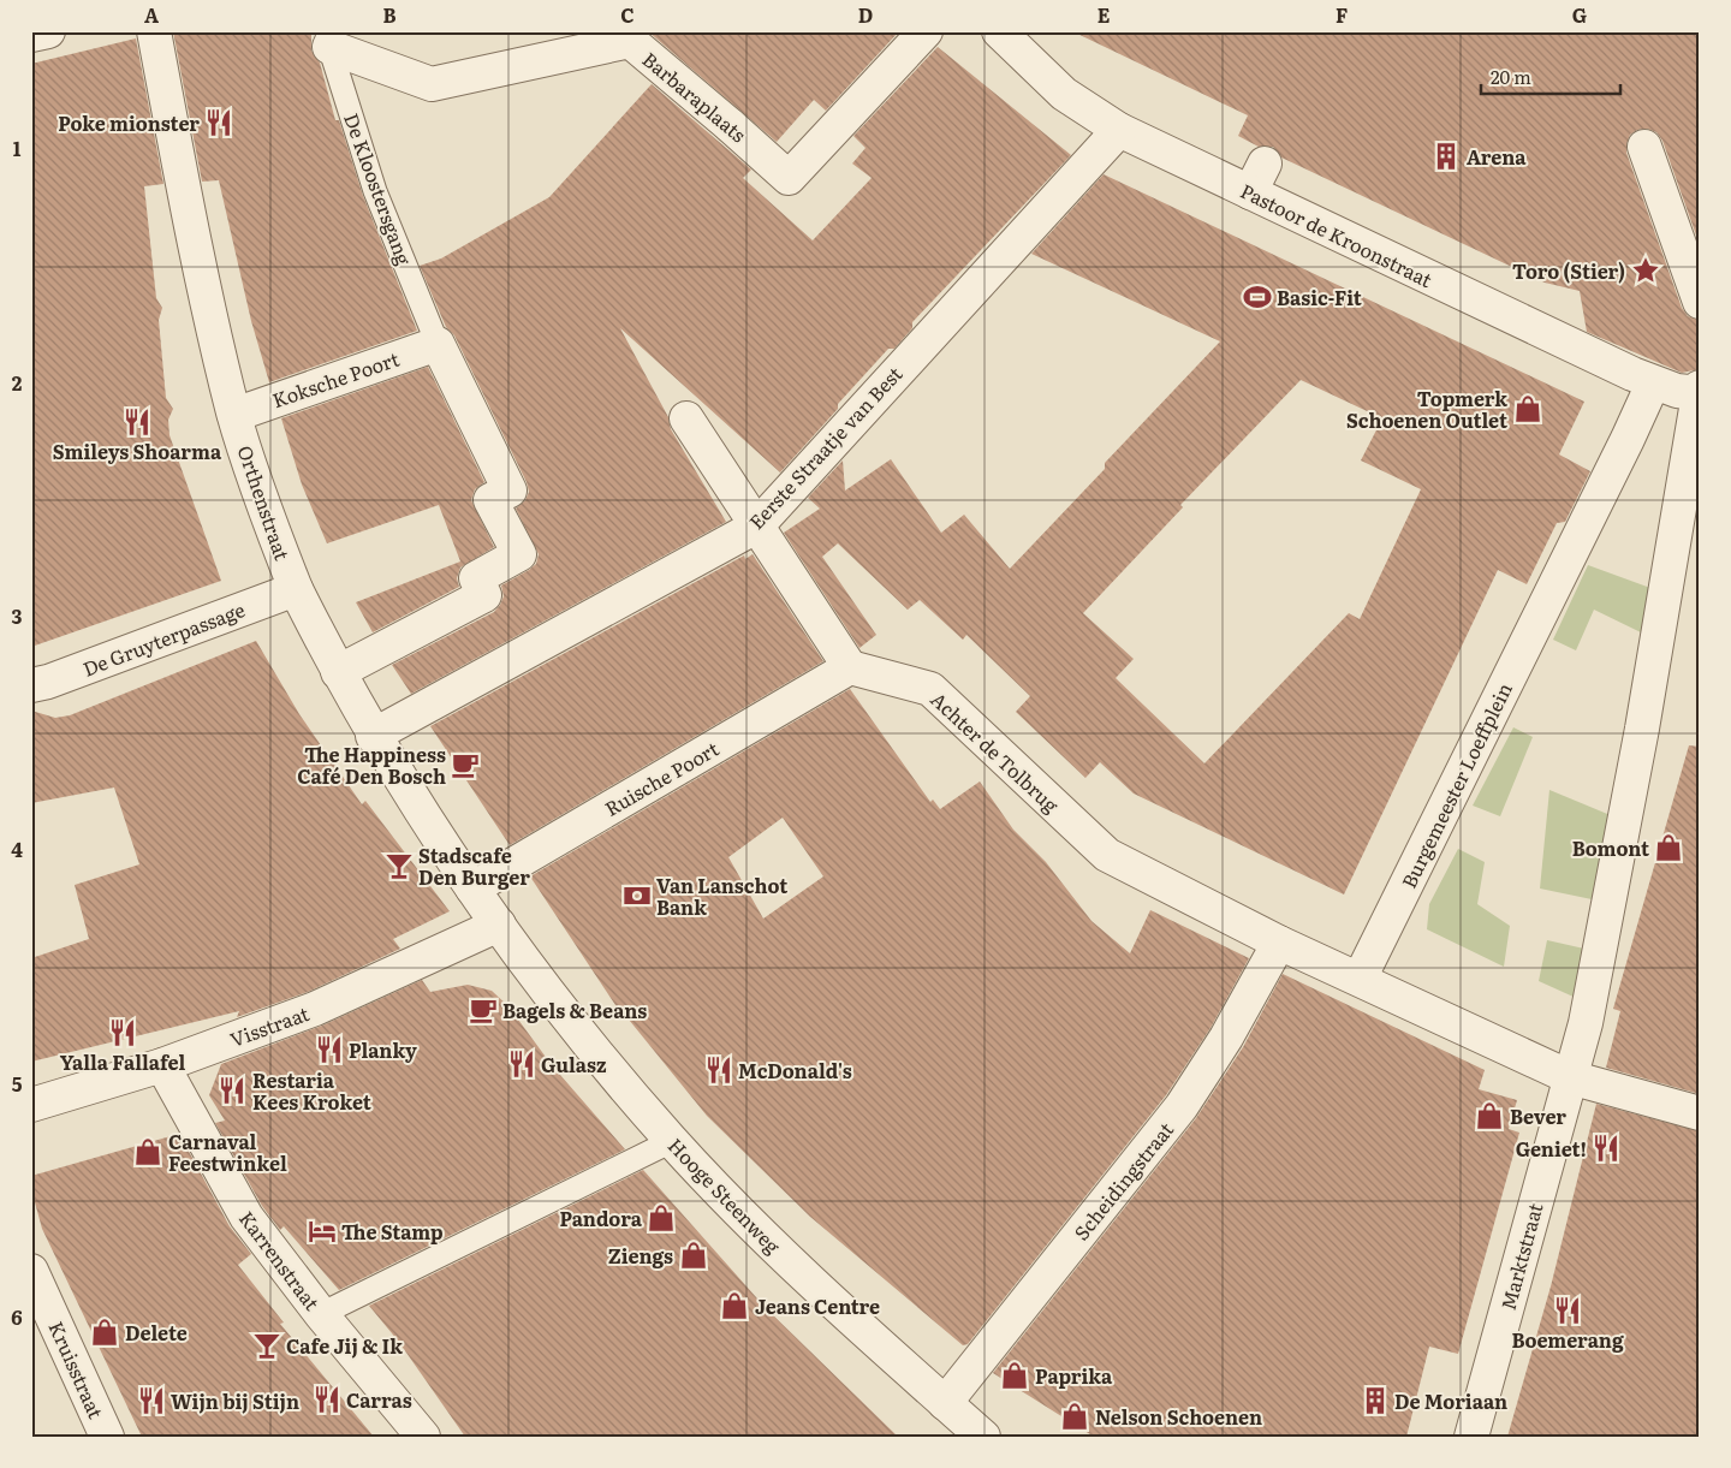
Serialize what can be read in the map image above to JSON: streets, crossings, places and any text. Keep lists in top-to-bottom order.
{
  "streets": {
    "street": [
      "Barbaraplaats",
      "Pastoor de Kroonstraat",
      "Koksche Poort",
      "Eerste Straatje van Best",
      "Orthenstraat",
      "De Gruyterpassage",
      "Achter de Tolbrug",
      "Ruische Poort",
      "Burgemeester Loeffplein",
      "Visstraat",
      "Scheidingstraat",
      "Hooge Steenweg",
      "Marktstraat",
      "Karrenstraat",
      "Kruisstraat"
    ],
    "lane": ["De Kloostersgang"]
  },
  "crossings": [
    ["Barbaraplaats", "De Kloostersgang"],
    ["De Kloostersgang", "Koksche Poort"],
    ["Pastoor de Kroonstraat", "Eerste Straatje van Best"],
    ["Pastoor de Kroonstraat", "Burgemeester Loeffplein"],
    ["Koksche Poort", "Orthenstraat"],
    ["Eerste Straatje van Best", "Orthenstraat"],
    ["Orthenstraat", "De Gruyterpassage"],
    ["Orthenstraat", "Ruische Poort"],
    ["Orthenstraat", "Visstraat"],
    ["Orthenstraat", "Hooge Steenweg"],
    ["Achter de Tolbrug", "Ruische Poort"],
    ["Achter de Tolbrug", "Burgemeester Loeffplein"],
    ["Achter de Tolbrug", "Scheidingstraat"],
    ["Visstraat", "Hooge Steenweg"],
    ["Visstraat", "Karrenstraat"],
    ["Scheidingstraat", "Hooge Steenweg"]
  ],
  "places": {
    "restaurant": [
      "Poke mionster",
      "Smileys Shoarma",
      "Yalla Fallafel",
      "Planky",
      "Gulasz",
      "McDonald's",
      "Restaria Kees Kroket",
      "Geniet!",
      "Boemerang",
      "Carras",
      "Wijn bij Stijn"
    ],
    "building": ["Arena", "De Moriaan"],
    "place": ["Toro (Stier)"],
    "sports": ["Basic-Fit"],
    "shop": [
      "Topmerk Schoenen Outlet",
      "Bomont",
      "Bever",
      "Carnaval Feestwinkel",
      "Pandora",
      "Ziengs",
      "Jeans Centre",
      "Delete",
      "Paprika",
      "Nelson Schoenen"
    ],
    "cafe": ["The Happiness Café Den Bosch", "Bagels & Beans"],
    "bar": ["Stadscafe Den Burger", "Cafe Jij & Ik"],
    "bank": ["Van Lanschot Bank"],
    "hotel": ["The Stamp"]
  },
  "scale_bar": "20 m",
  "grid": {
    "columns": [
      "A",
      "B",
      "C",
      "D",
      "E",
      "F",
      "G"
    ],
    "rows": [
      "1",
      "2",
      "3",
      "4",
      "5",
      "6"
    ]
  }
}
